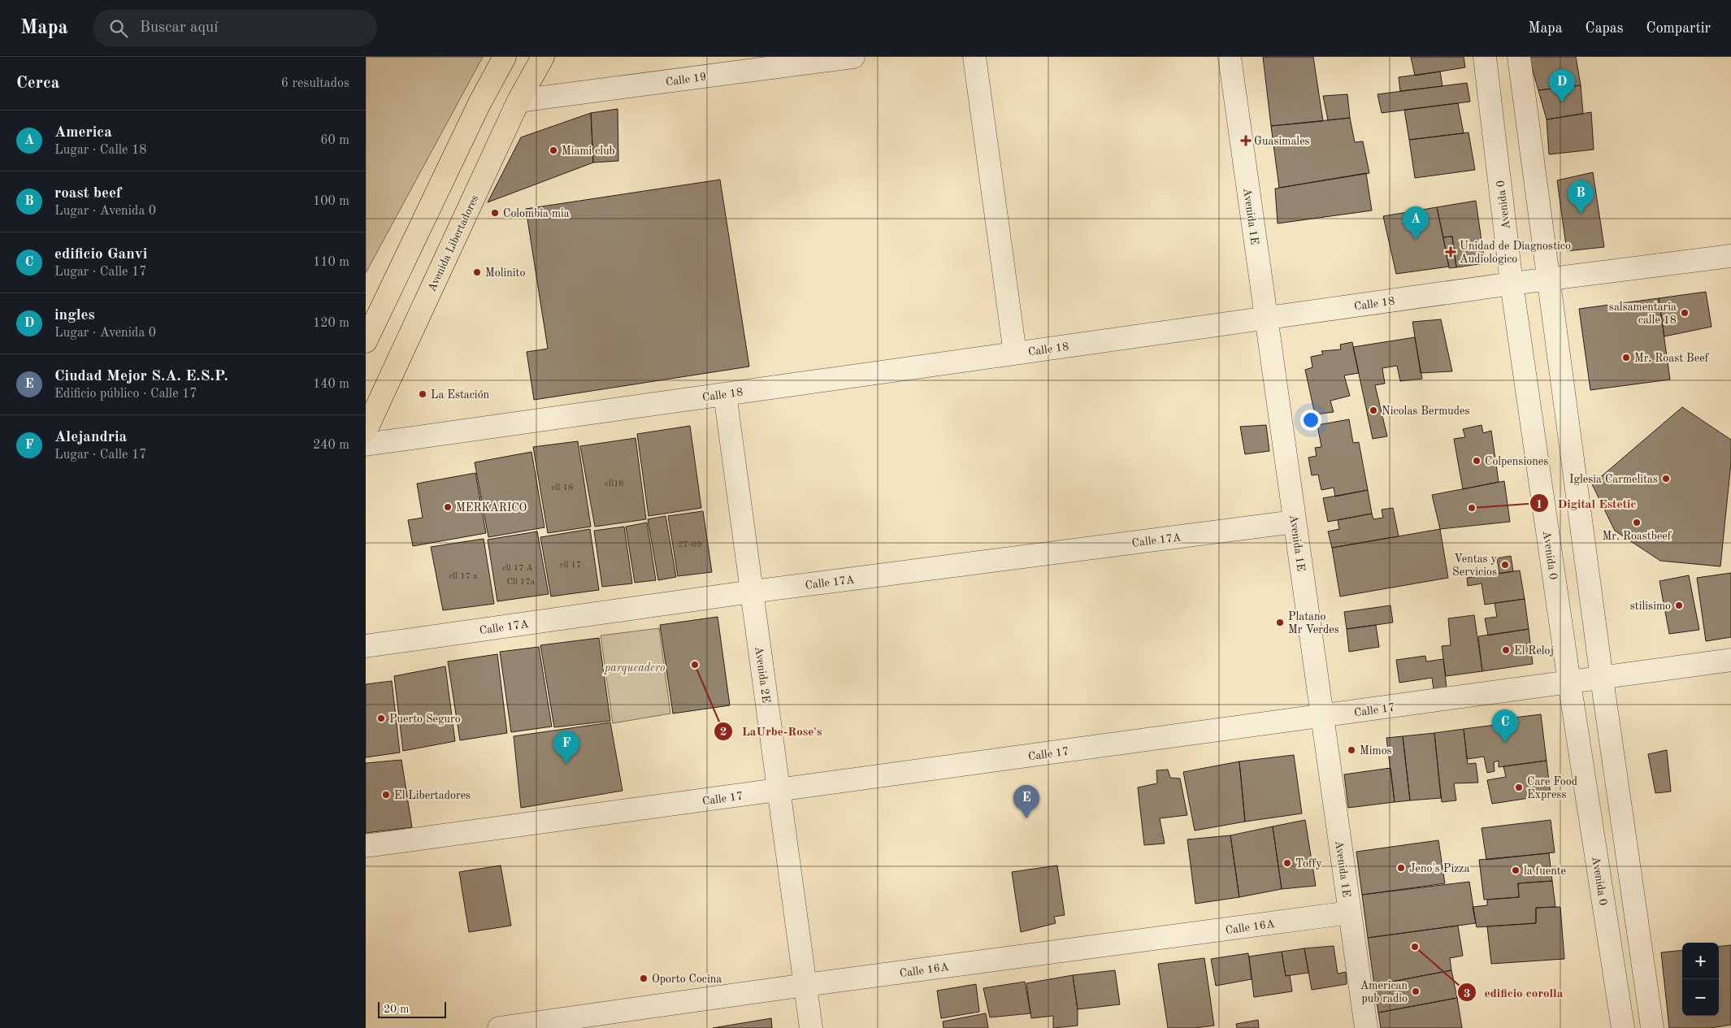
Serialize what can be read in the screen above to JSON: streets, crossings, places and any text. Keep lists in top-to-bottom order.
{
  "streets": {
    "main road": ["Avenida Libertadores"],
    "street": [
      "Calle 19",
      "Avenida 0",
      "Avenida 1E",
      "Calle 18",
      "Calle 17A",
      "Avenida 2E",
      "Calle 17",
      "Calle 16A"
    ]
  },
  "crossings": [
    ["Calle 19", "Avenida Libertadores"],
    ["Avenida 0", "Calle 18"],
    ["Avenida 0", "Calle 17"],
    ["Avenida 1E", "Calle 18"],
    ["Avenida 1E", "Calle 17A"],
    ["Avenida 1E", "Calle 17"],
    ["Avenida 1E", "Calle 16A"],
    ["Calle 18", "Avenida 2E"],
    ["Calle 17A", "Avenida 2E"],
    ["Avenida 2E", "Calle 17"],
    ["Avenida 2E", "Calle 16A"]
  ],
  "parks": ["parqueadero"],
  "places": {
    "health": ["Guasimales", "Unidad de Diagnostico Audiologico"],
    "other": [
      "Miami club",
      "Colombia mia",
      "Molinito",
      "salsamentaria calle 18",
      "Mr. Roast Beef",
      "La Estación",
      "Nicolas Bermudes",
      "Colpensiones",
      "Iglesia Carmelitas",
      "MERKARICO",
      "Digital Estetic",
      "Mr. Roastbeef",
      "Ventas y Servicios",
      "stilisimo",
      "Platano Mr Verdes",
      "El Reloj",
      "LaUrbe-Rose's",
      "Puerto Seguro",
      "Mimos",
      "Care Food Express",
      "El Libertadores",
      "Toffy",
      "Jeno's Pizza",
      "la fuente",
      "edificio corolla",
      "Oporto Cocina",
      "American pub radio"
    ]
  },
  "house_numbers": [
    "cll18",
    "cll 18",
    "27-09",
    "cll 17",
    "cll 17 A",
    "cll 17 a",
    "Cll 17a"
  ],
  "scale_bar": "20 m",
  "page": {
    "header": "Mapa",
    "search": "Buscar aquí",
    "nav": ["Mapa", "Capas", "Compartir"],
    "heading": ["Cerca", "6 resultados"],
    "pins": [
      "D",
      "B",
      "A",
      "C",
      "F",
      "E"
    ],
    "list": [
      {
        "mark": "A",
        "name": "America",
        "note": "Lugar · Calle 18",
        "value": "60 m"
      },
      {
        "mark": "B",
        "name": "roast beef",
        "note": "Lugar · Avenida 0",
        "value": "100 m"
      },
      {
        "mark": "C",
        "name": "edificio Ganvi",
        "note": "Lugar · Calle 17",
        "value": "110 m"
      },
      {
        "mark": "D",
        "name": "ingles",
        "note": "Lugar · Avenida 0",
        "value": "120 m"
      },
      {
        "mark": "E",
        "name": "Ciudad Mejor S.A. E.S.P.",
        "note": "Edificio público · Calle 17",
        "value": "140 m"
      },
      {
        "mark": "F",
        "name": "Alejandria",
        "note": "Lugar · Calle 17",
        "value": "240 m"
      }
    ],
    "map_buttons": ["+", "−"],
    "scale": "20 m"
  }
}
